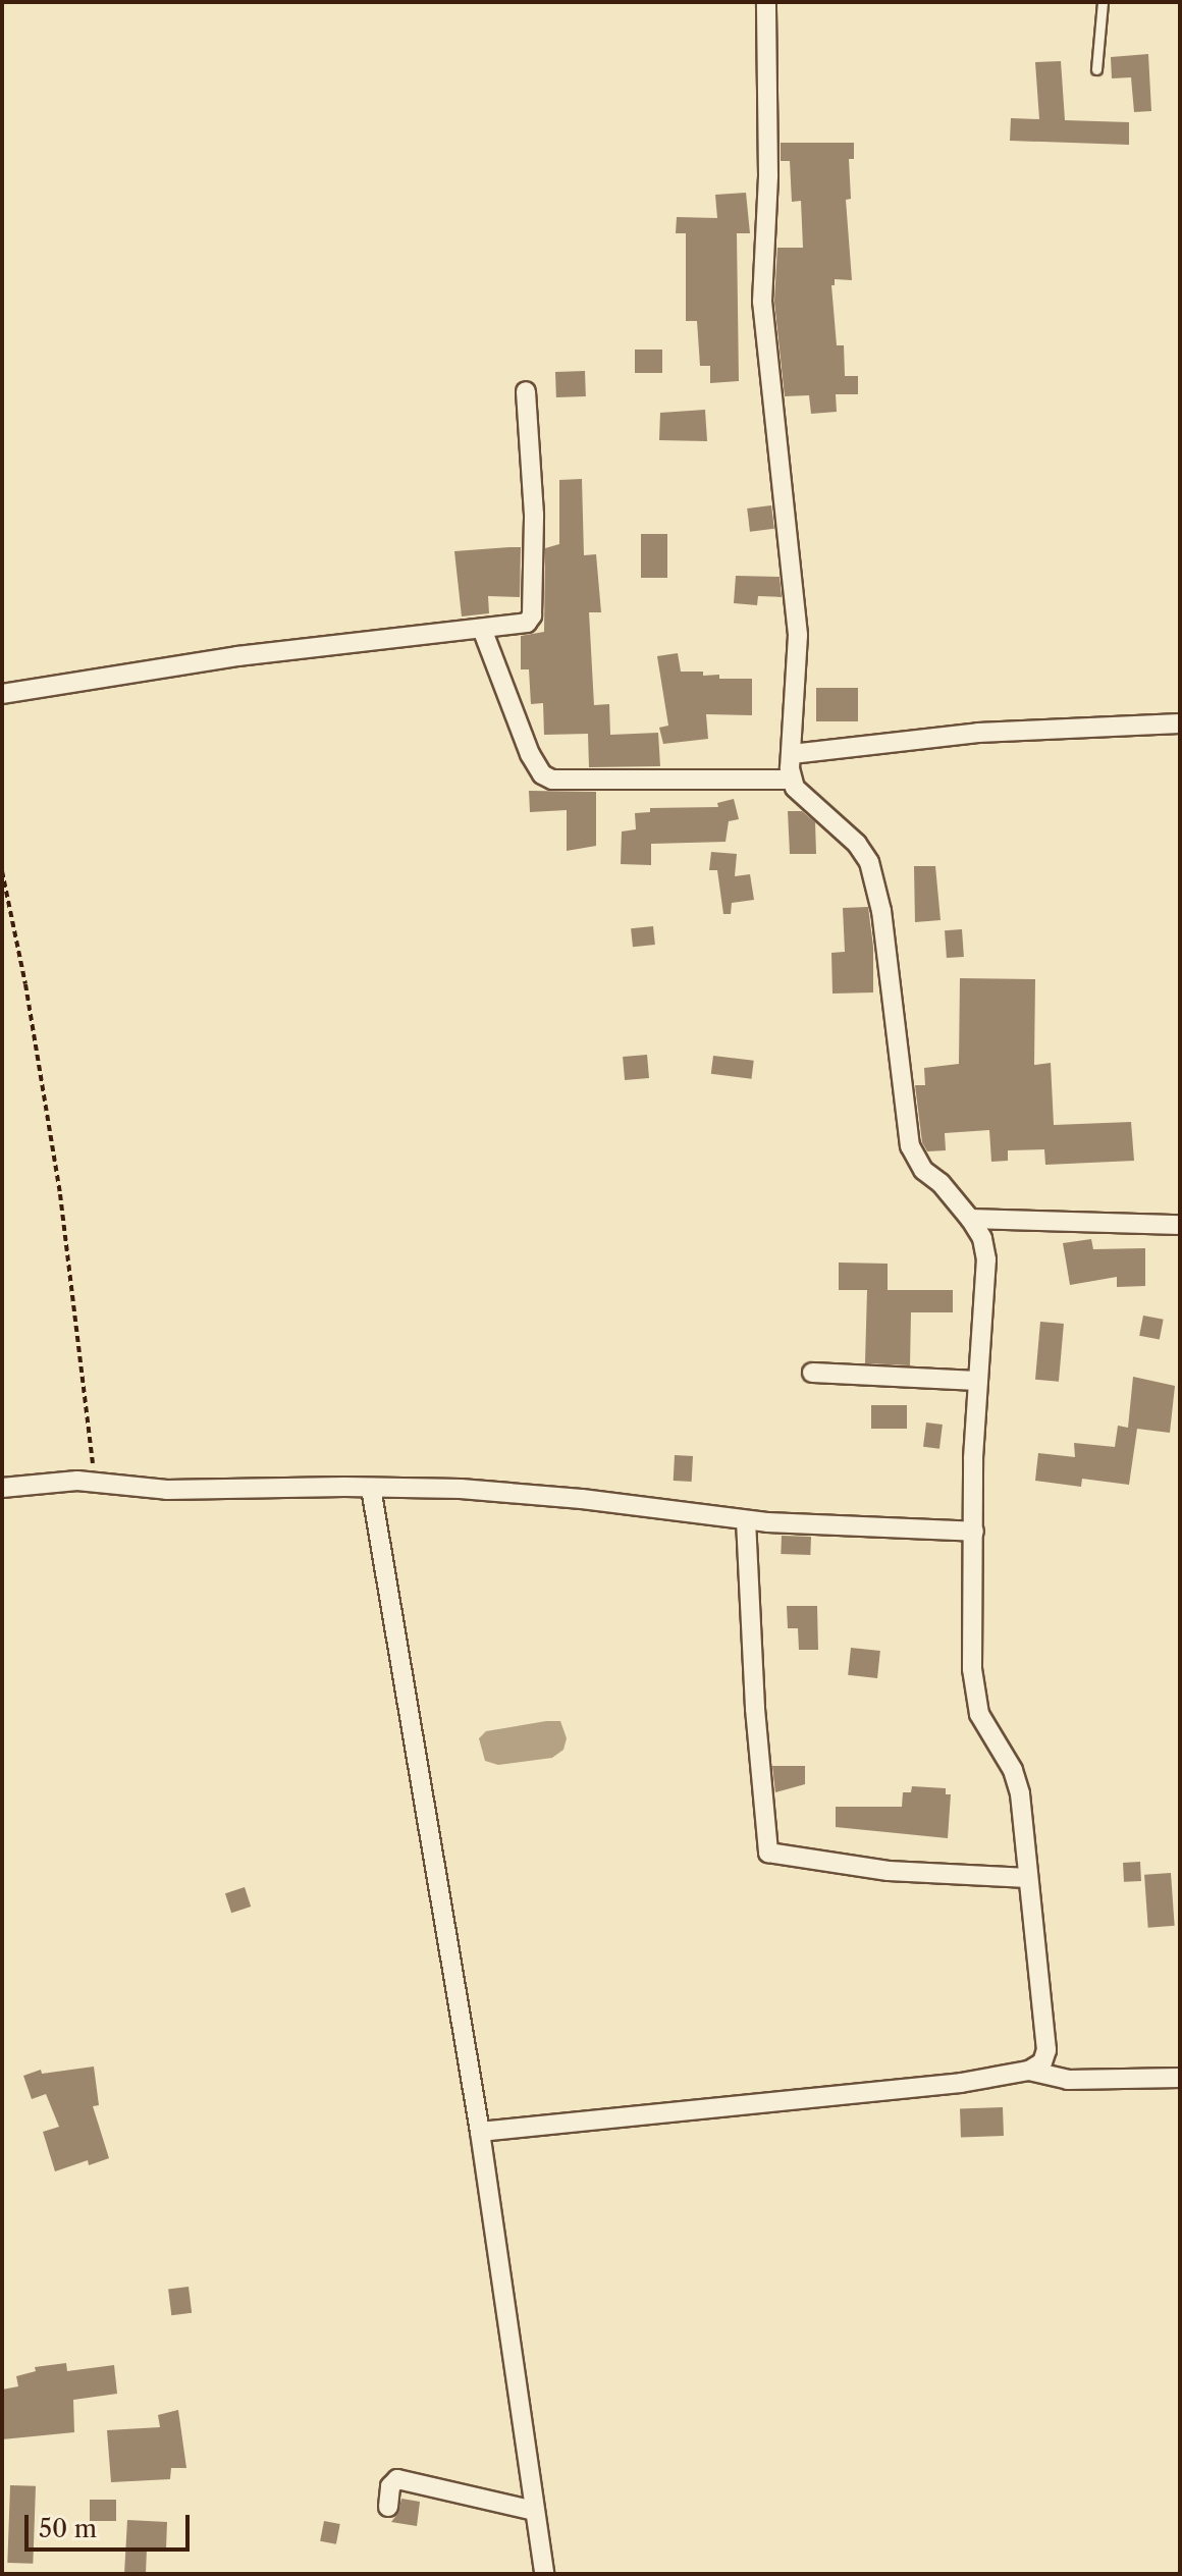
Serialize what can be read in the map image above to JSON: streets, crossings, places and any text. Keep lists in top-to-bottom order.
{
  "scale_bar": "50 m"
}
